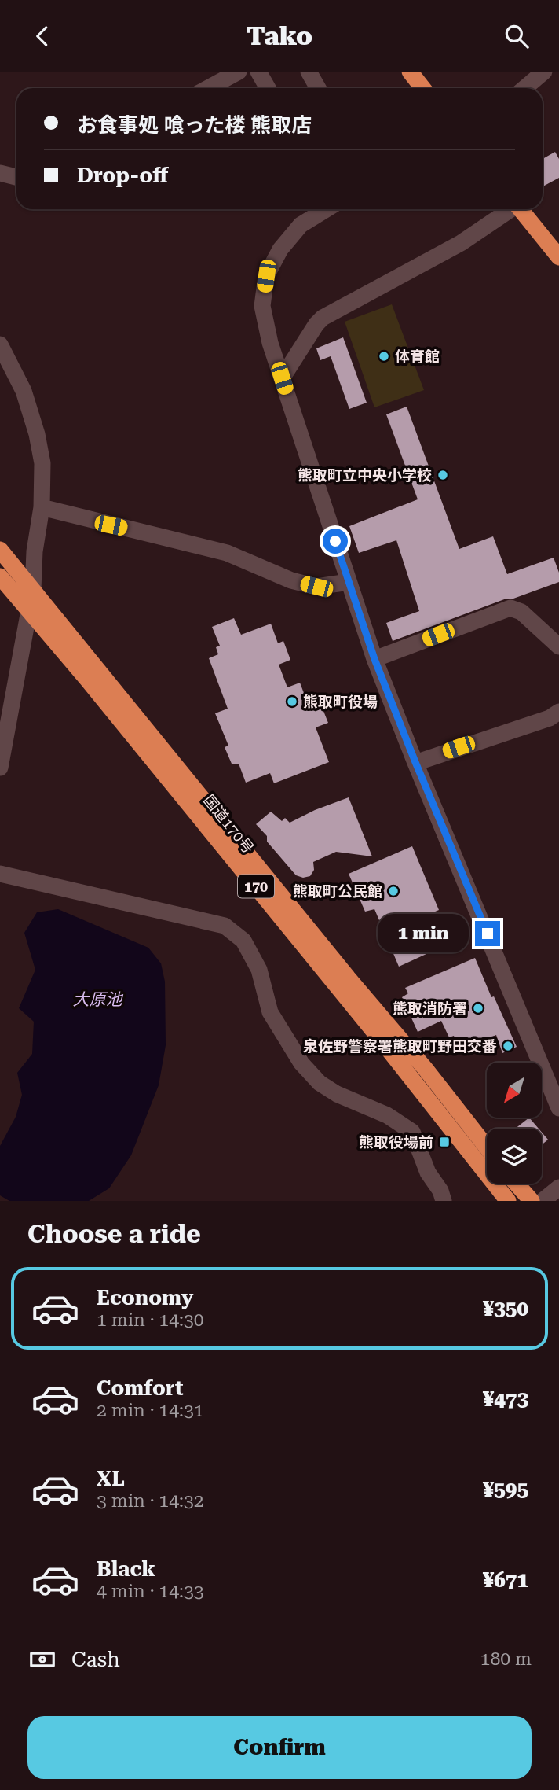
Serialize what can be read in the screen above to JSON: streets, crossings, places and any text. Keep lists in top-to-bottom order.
{
  "streets": {
    "highway": ["国道170号", "170"]
  },
  "water": ["大原池"],
  "places": {
    "other": [
      "体育館",
      "熊取町立中央小学校",
      "熊取町役場",
      "熊取町公民館",
      "熊取消防署",
      "泉佐野警察署熊取町野田交番"
    ],
    "transit": ["熊取役場前"]
  },
  "north": "bottom left",
  "page": {
    "header": "Tako",
    "banner": ["お食事処 喰った楼 熊取店", "Drop-off"],
    "bubble": "1 min",
    "heading": "Choose a ride",
    "list": [
      {
        "name": "Economy",
        "note": "1 min · 14:30",
        "value": "¥350"
      },
      {
        "name": "Comfort",
        "note": "2 min · 14:31",
        "value": "¥473"
      },
      {
        "name": "XL",
        "note": "3 min · 14:32",
        "value": "¥595"
      },
      {
        "name": "Black",
        "note": "4 min · 14:33",
        "value": "¥671"
      }
    ],
    "pay": ["Cash", "180 m"],
    "buttons": "Confirm"
  }
}
